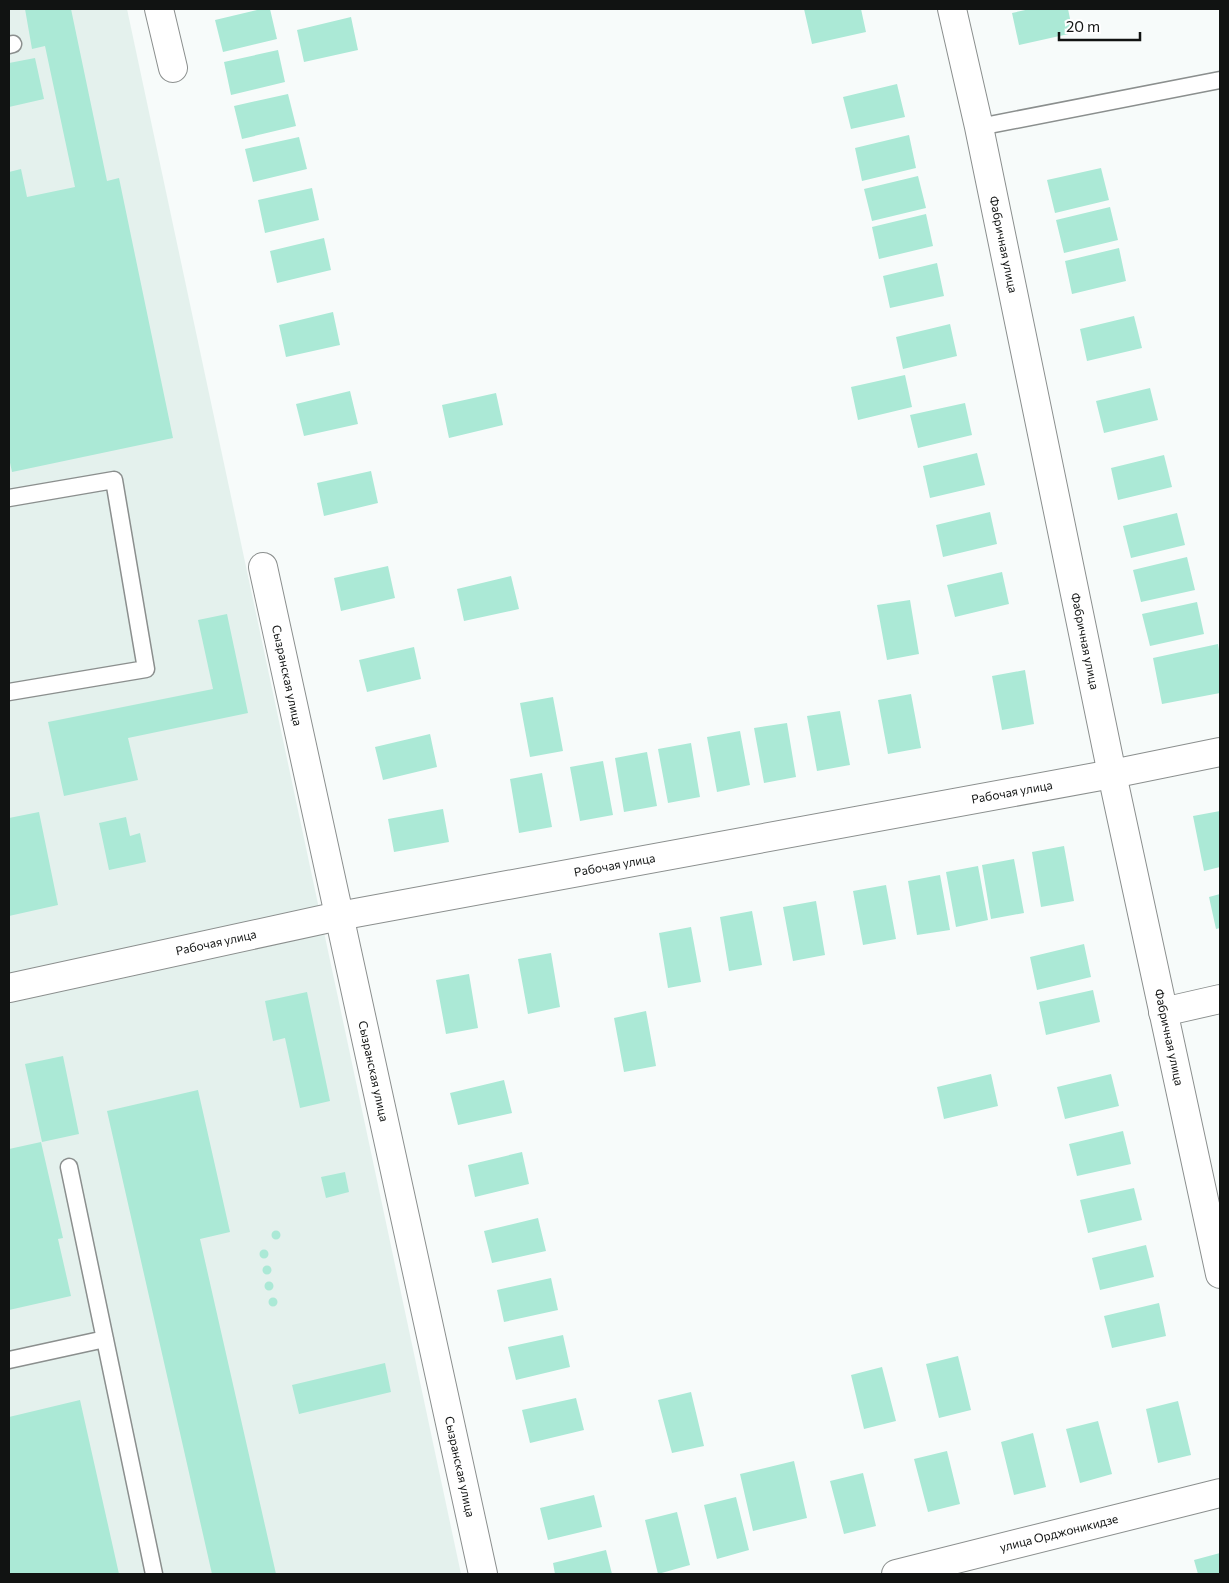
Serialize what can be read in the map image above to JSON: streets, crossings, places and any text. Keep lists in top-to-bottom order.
{
  "streets": {
    "street": [
      "Фабричная улица",
      "Сызранская улица",
      "Рабочая улица",
      "улица Орджоникидзе"
    ]
  },
  "crossings": [
    ["Фабричная улица", "Рабочая улица"],
    ["Сызранская улица", "Рабочая улица"]
  ],
  "scale_bar": "20 m"
}
